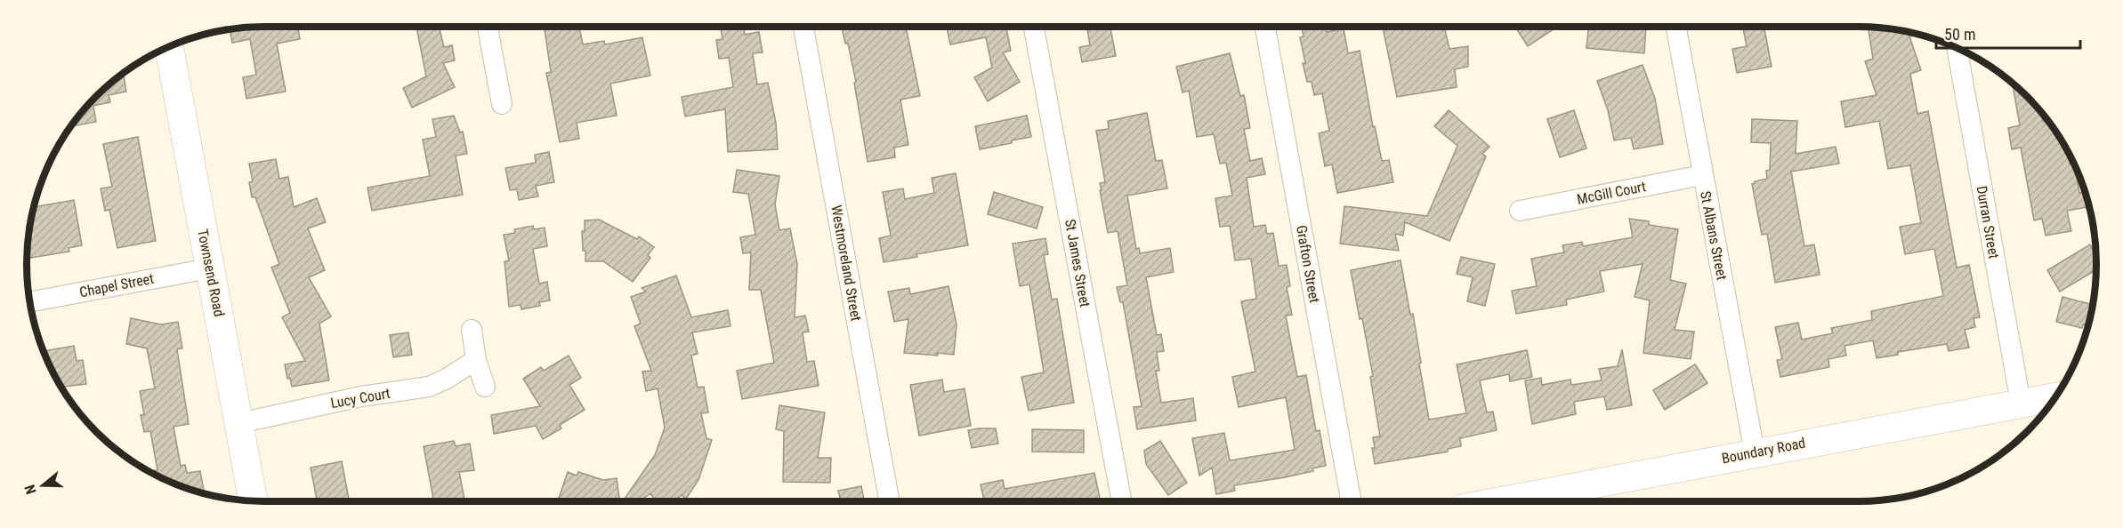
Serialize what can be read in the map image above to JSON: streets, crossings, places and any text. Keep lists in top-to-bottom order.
{
  "streets": {
    "street": [
      "McGill Court",
      "Durran Street",
      "St Albans Street",
      "Westmoreland Street",
      "St James Street",
      "Grafton Street",
      "Townsend Road",
      "Chapel Street",
      "Lucy Court",
      "Boundary Road"
    ]
  },
  "crossings": [
    ["McGill Court", "St Albans Street"],
    ["Durran Street", "Boundary Road"],
    ["St Albans Street", "Boundary Road"],
    ["Townsend Road", "Chapel Street"],
    ["Townsend Road", "Lucy Court"]
  ],
  "scale_bar": "50 m",
  "north": "left"
}
